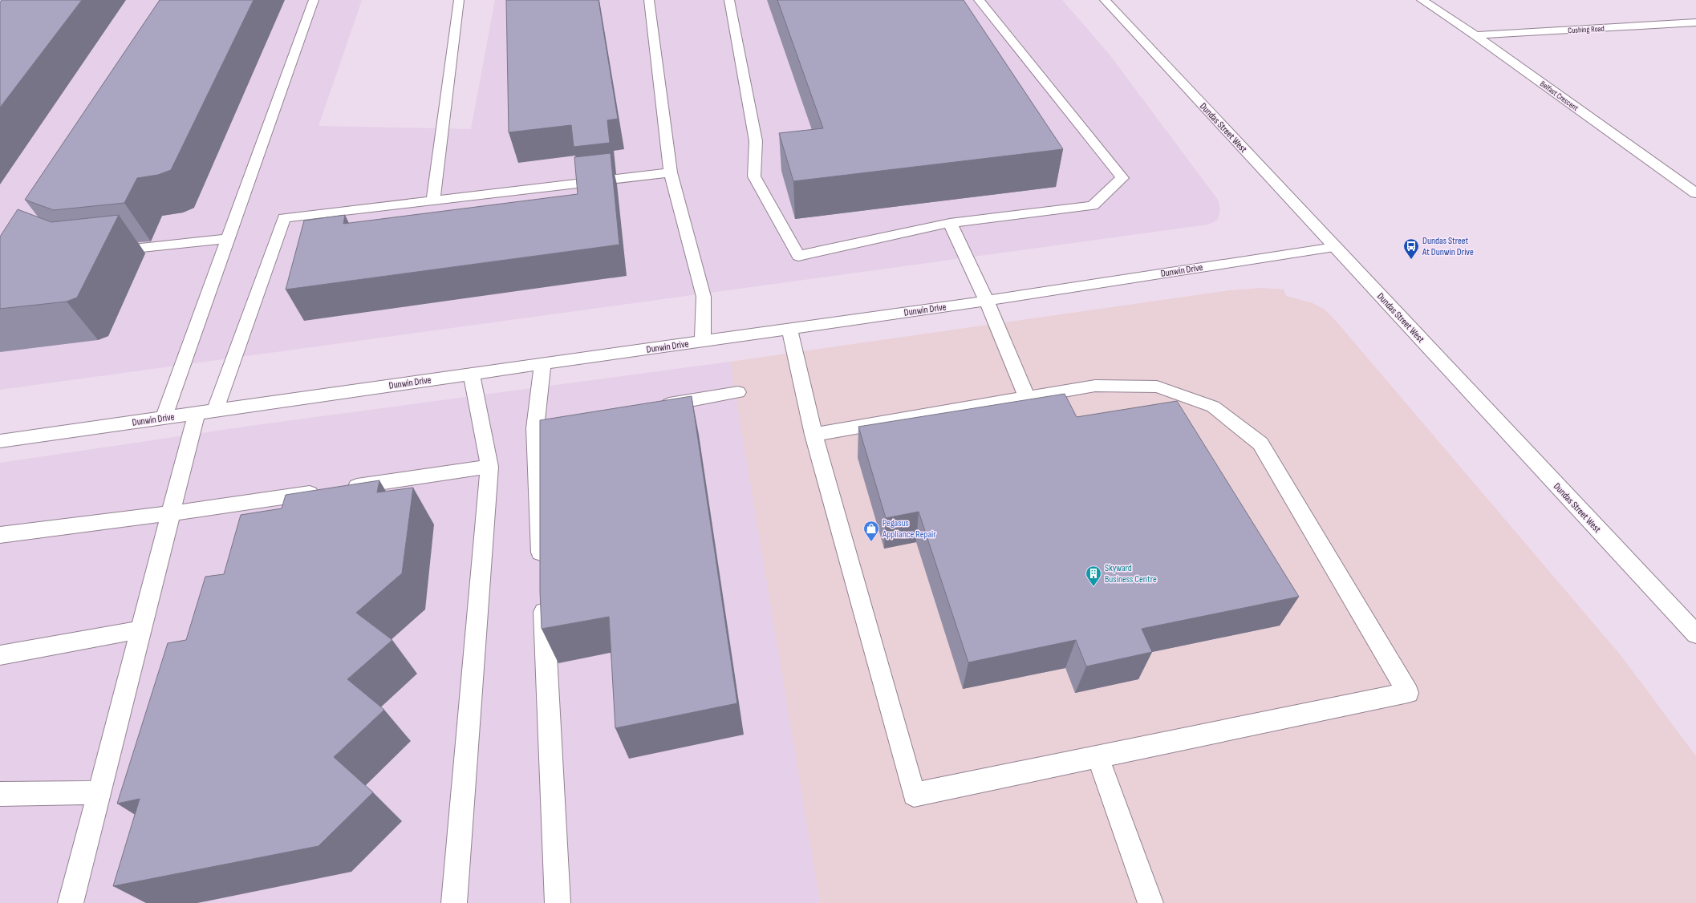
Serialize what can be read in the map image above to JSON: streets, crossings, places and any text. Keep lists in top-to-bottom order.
{
  "streets": {
    "street": [
      "Cushing Road",
      "Belfast Crescent",
      "Dundas Street West",
      "Dunwin Drive"
    ]
  },
  "crossings": [
    ["Cushing Road", "Belfast Crescent"],
    ["Dundas Street West", "Dunwin Drive"]
  ],
  "places": {
    "bus stop": ["Dundas Street At Dunwin Drive"],
    "shop": ["Pegasus Appliance Repair"],
    "building": ["Skyward Business Centre"]
  }
}
